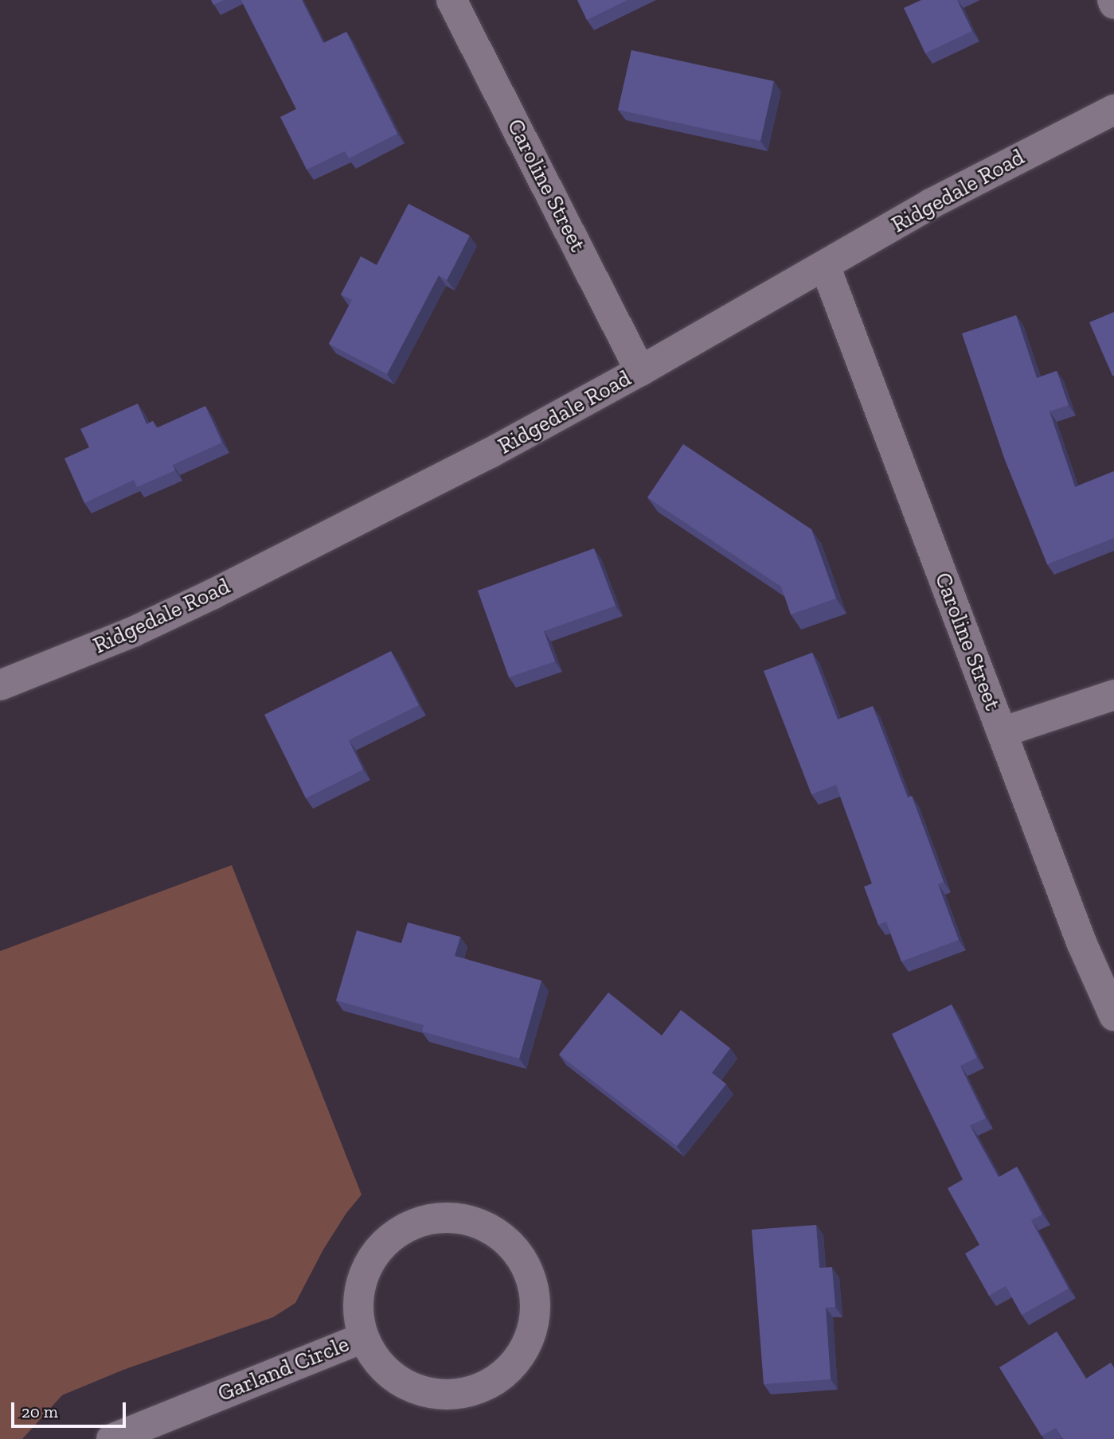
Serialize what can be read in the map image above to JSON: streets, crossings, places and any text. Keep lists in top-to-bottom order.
{
  "streets": {
    "street": ["Caroline Street", "Ridgedale Road", "Garland Circle"]
  },
  "crossings": [
    ["Caroline Street", "Ridgedale Road"]
  ],
  "scale_bar": "20 m"
}
